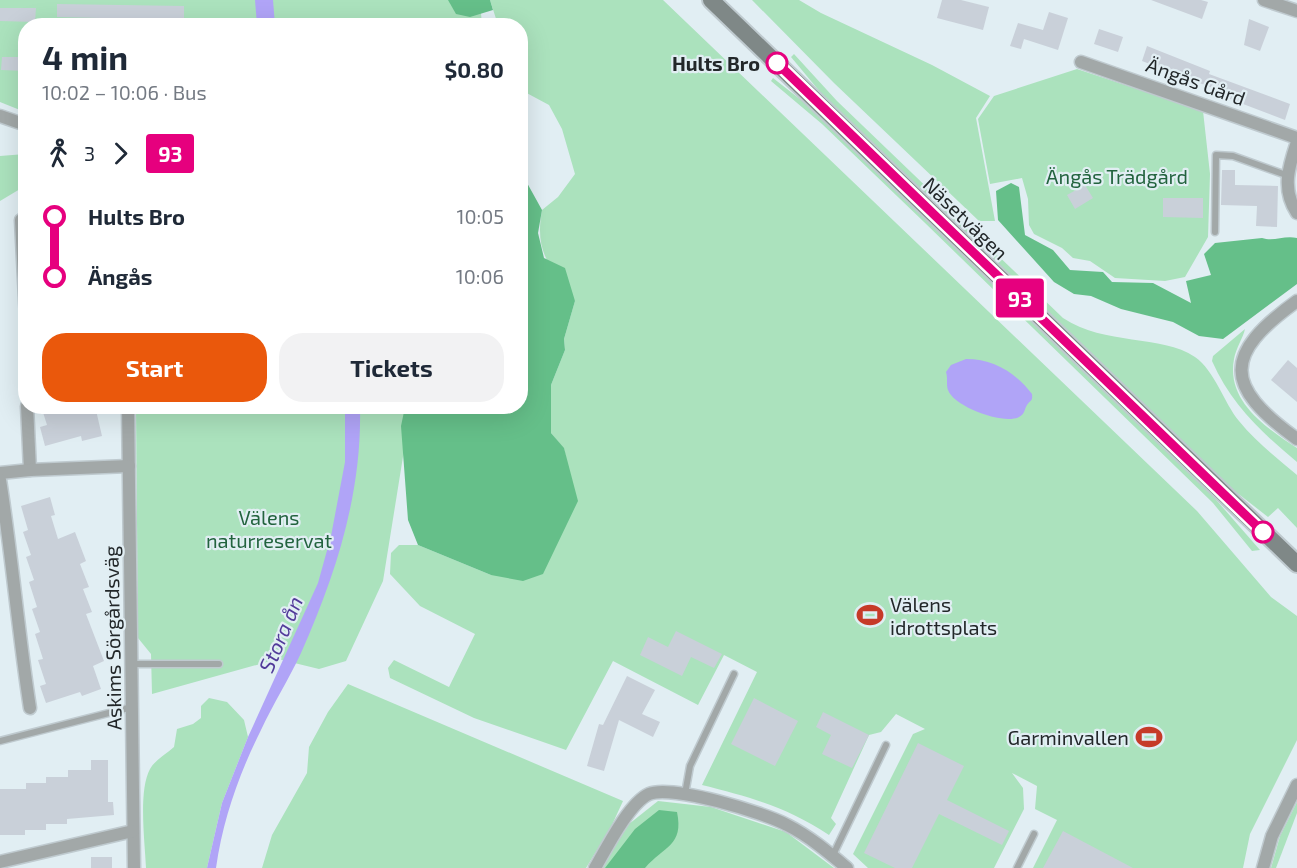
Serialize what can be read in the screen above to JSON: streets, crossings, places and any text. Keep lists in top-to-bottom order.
{
  "streets": {
    "street": ["Ängås Gård", "Näsetvägen", "Askims Sörgårdsväg"]
  },
  "water": ["Stora ån"],
  "parks": ["Ängås Trädgård", "Välens naturreservat"],
  "places": {
    "other": ["Hults Bro"],
    "sports": ["Välens idrottsplats", "Garminvallen"]
  },
  "lines": ["bus line 93"],
  "page": {
    "on_map": "93",
    "heading": ["4 min", "10:02 – 10:06 · Bus", "$0.80"],
    "legs": ["3", "93"],
    "list": [
      {
        "name": "Hults Bro",
        "value": "10:05"
      },
      {
        "name": "Ängås",
        "value": "10:06"
      }
    ],
    "buttons": ["Start", "Tickets"]
  }
}
